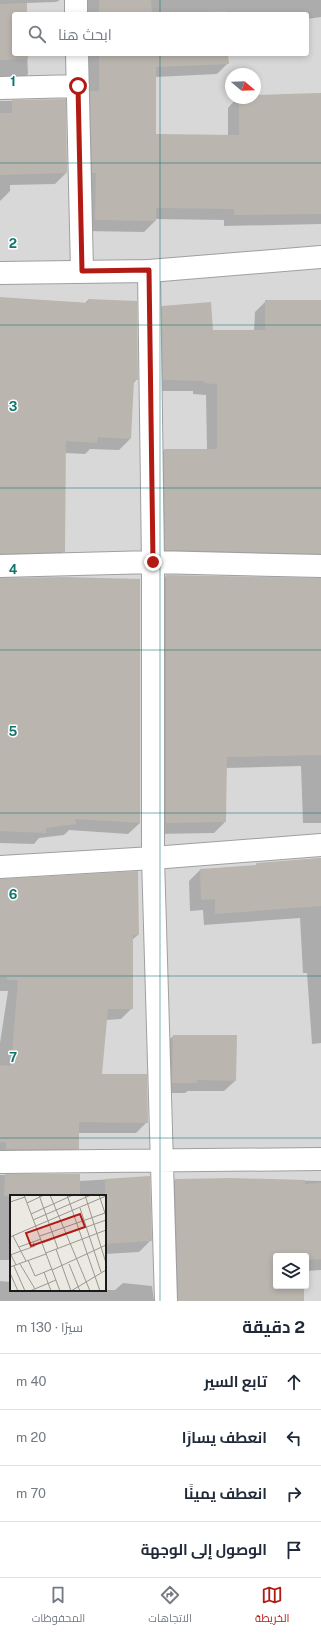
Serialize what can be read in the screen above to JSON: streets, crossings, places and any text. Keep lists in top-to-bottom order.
{
  "north": "right",
  "page": {
    "search": "ابحث هنا",
    "heading": ["2 دقيقة", "سيرًا · 130 m"],
    "list": [
      ["تابع السير", "40 m"],
      ["انعطف يسارًا", "20 m"],
      ["انعطف يمينًا", "70 m"],
      "الوصول إلى الوجهة"
    ],
    "nav": ["الخريطة", "الاتجاهات", "المحفوظات"]
  },
  "grid": {
    "rows": [
      "1",
      "2",
      "3",
      "4",
      "5",
      "6",
      "7"
    ]
  }
}
